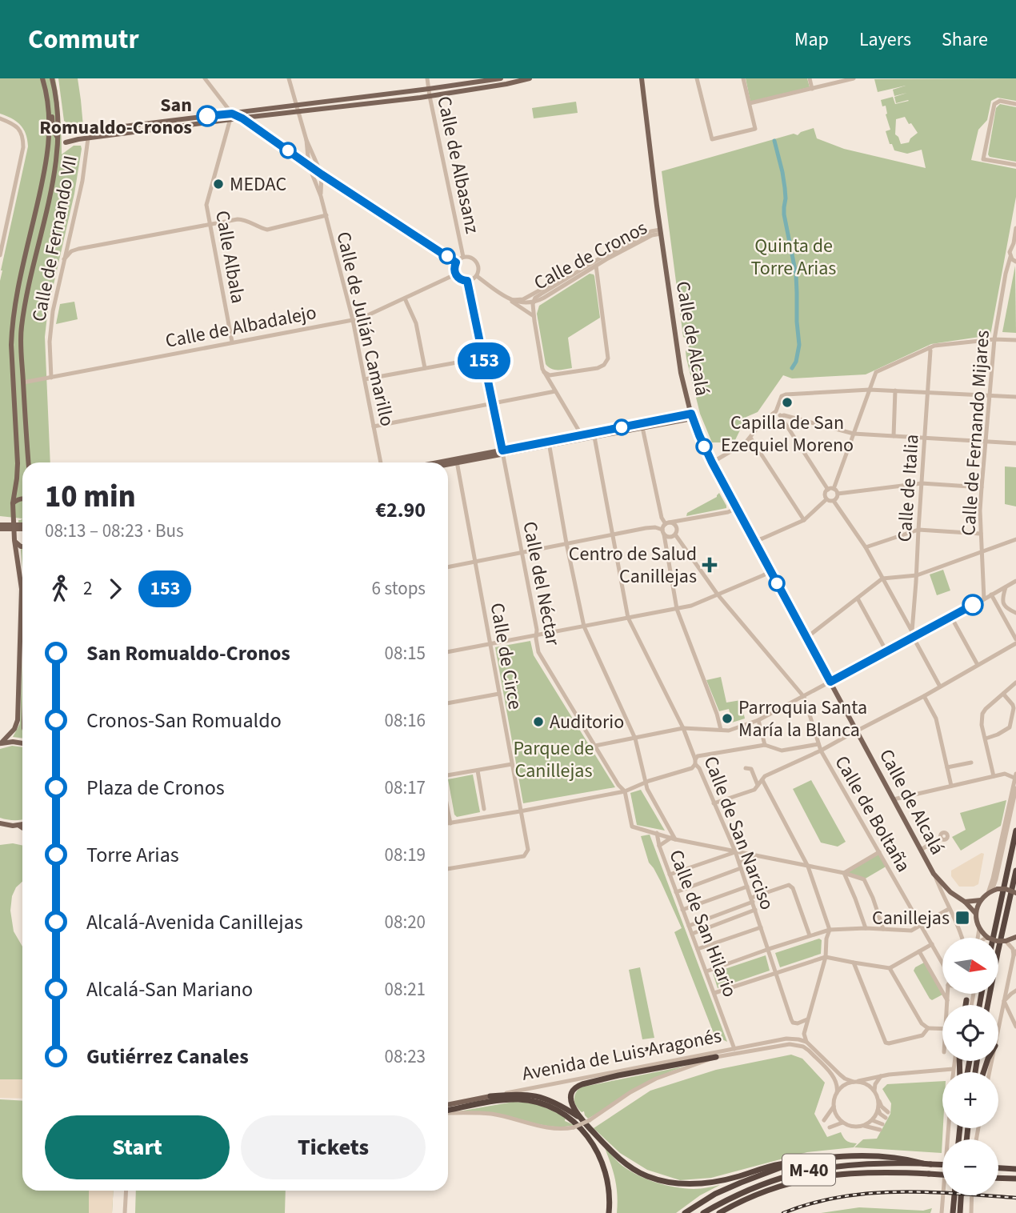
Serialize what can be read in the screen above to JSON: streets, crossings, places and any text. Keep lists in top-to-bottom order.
{
  "streets": {
    "highway": ["M-40"],
    "main road": ["Calle de Alcalá", "Avenida de Luis Aragonés"],
    "street": [
      "Calle de Albasanz",
      "Calle de Fernando VII",
      "Calle de Cronos",
      "Calle Albala",
      "Calle de Albadalejo",
      "Calle de Julián Camarillo",
      "Calle de Fernando Mijares",
      "Calle de Italia",
      "Calle del Néctar",
      "Calle de Circe",
      "Calle de Boltaña",
      "Calle de San Narciso",
      "Calle de San Hilario"
    ]
  },
  "crossings": [
    ["Calle de Albasanz", "Calle de Cronos"],
    ["Calle de Albasanz", "Calle de Albadalejo"],
    ["Calle de Albasanz", "Calle del Néctar"],
    ["Calle de Fernando VII", "Calle de Albadalejo"],
    ["Calle de Cronos", "Calle de Albadalejo"],
    ["Calle de Cronos", "Calle de Alcalá"],
    ["Calle de Cronos", "Calle del Néctar"],
    ["Calle Albala", "Calle de Albadalejo"],
    ["Calle de Albadalejo", "Calle de Julián Camarillo"],
    ["Calle de Albadalejo", "Calle del Néctar"],
    ["Calle del Néctar", "Calle de San Hilario"],
    ["Calle de San Hilario", "Avenida de Luis Aragonés"]
  ],
  "parks": ["Quinta de Torre Arias", "Parque de Canillejas"],
  "places": {
    "other": [
      "San Romualdo-Cronos",
      "MEDAC",
      "Capilla de San Ezequiel Moreno",
      "Parroquia Santa María la Blanca",
      "Auditorio"
    ],
    "health": ["Centro de Salud Canillejas"],
    "transit": ["Canillejas"]
  },
  "lines": ["bus line 153"],
  "north": "right",
  "page": {
    "header": "Commutr",
    "nav": ["Map", "Layers", "Share"],
    "on_map": "153",
    "heading": ["10 min", "08:13 – 08:23 · Bus", "€2.90"],
    "legs": ["2", "153", "6 stops"],
    "list": [
      {
        "name": "San Romualdo-Cronos",
        "value": "08:15"
      },
      {
        "name": "Cronos-San Romualdo",
        "value": "08:16"
      },
      {
        "name": "Plaza de Cronos",
        "value": "08:17"
      },
      {
        "name": "Torre Arias",
        "value": "08:19"
      },
      {
        "name": "Alcalá-Avenida Canillejas",
        "value": "08:20"
      },
      {
        "name": "Alcalá-San Mariano",
        "value": "08:21"
      },
      {
        "name": "Gutiérrez Canales",
        "value": "08:23"
      }
    ],
    "map_buttons": ["+", "−"],
    "buttons": ["Start", "Tickets"]
  }
}
